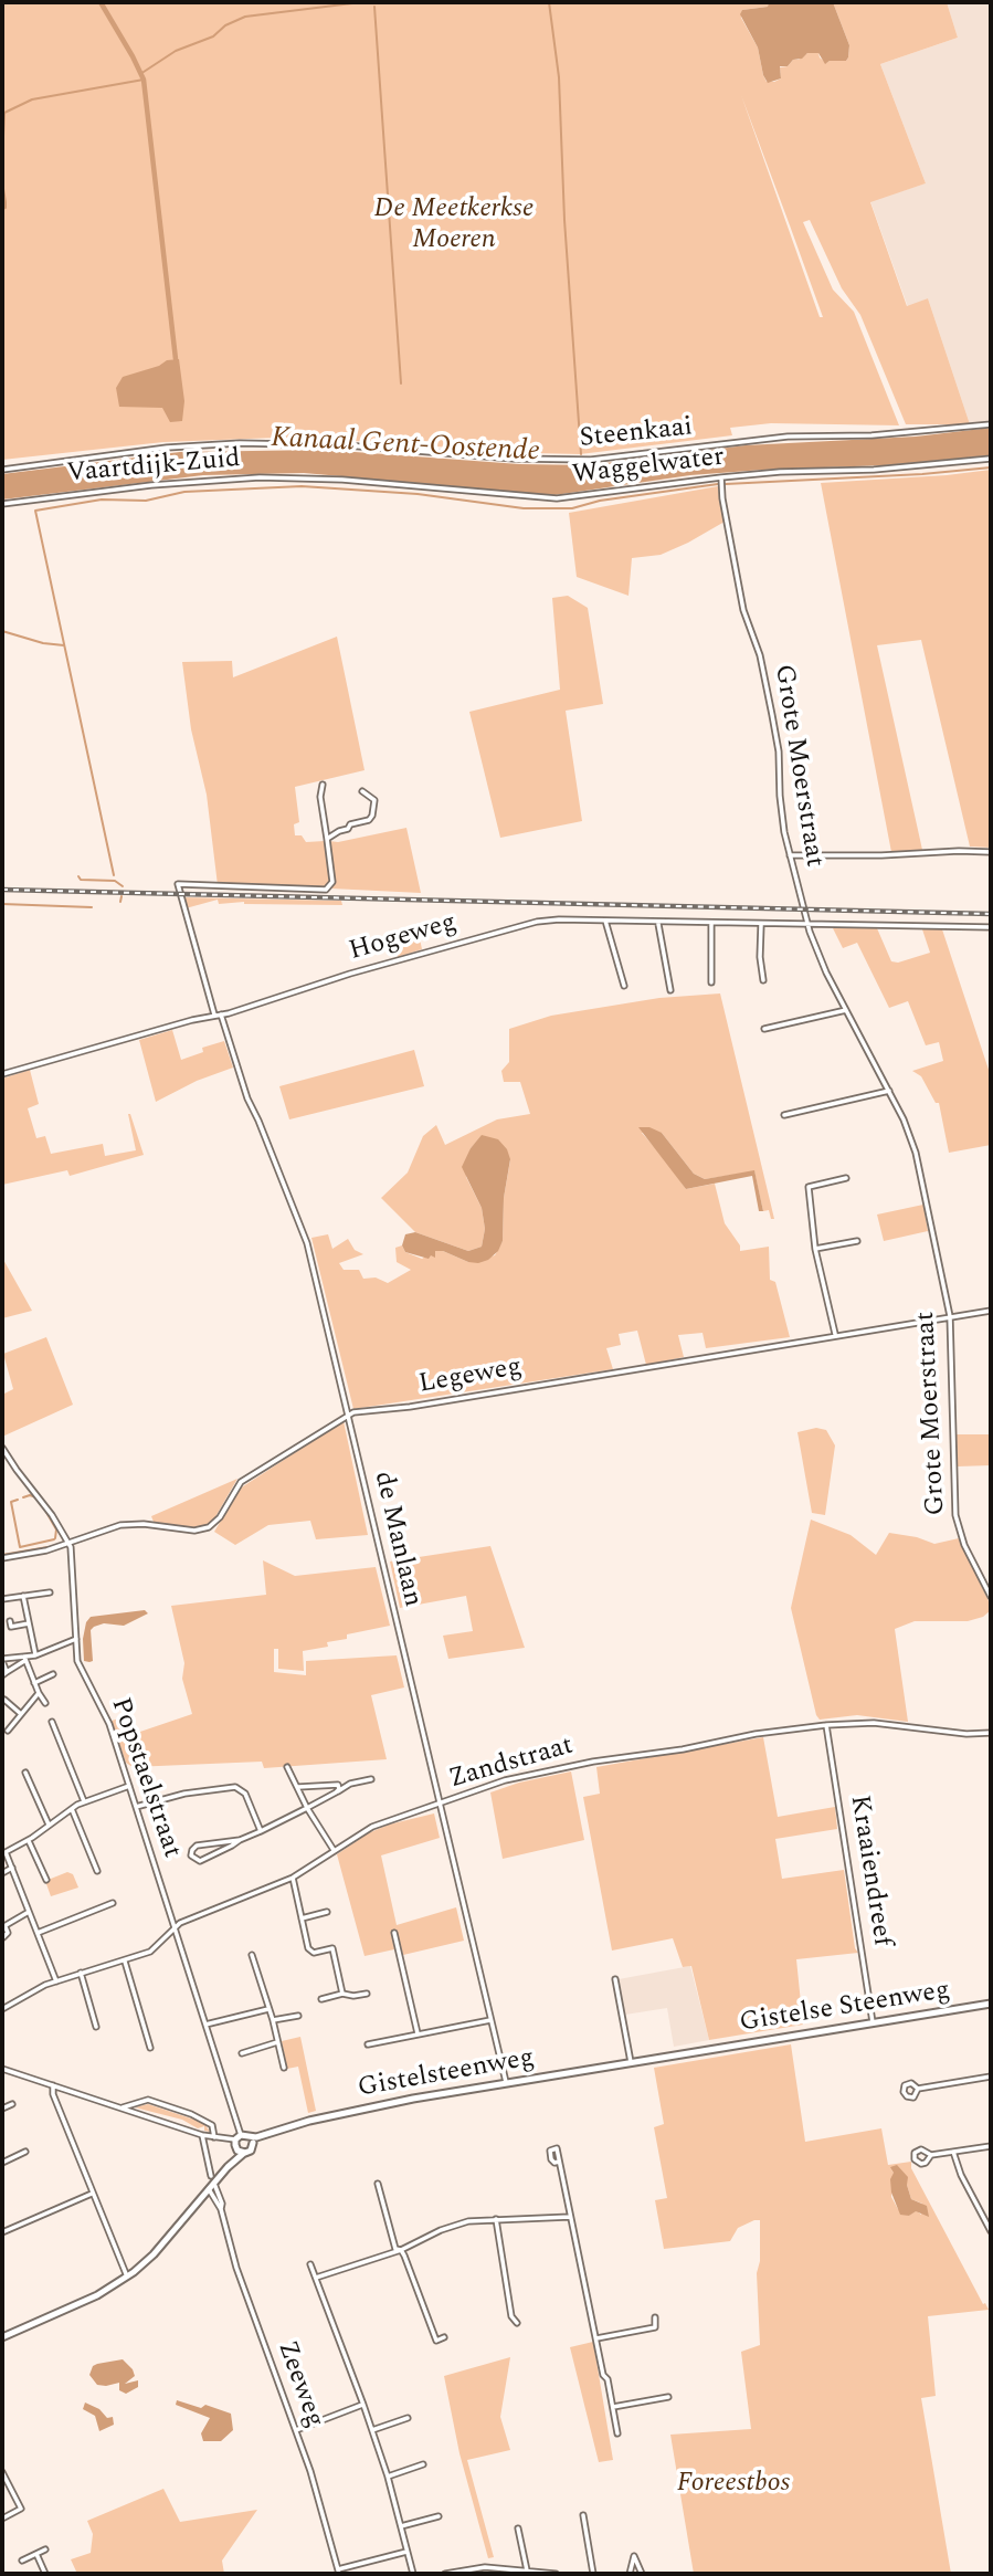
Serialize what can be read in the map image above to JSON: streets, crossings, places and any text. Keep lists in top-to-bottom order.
{
  "streets": {
    "main road": ["Gistelse Steenweg", "Gistelsteenweg"],
    "street": [
      "Steenkaai",
      "Vaartdijk-Zuid",
      "Waggelwater",
      "Grote Moerstraat",
      "Hogeweg",
      "Legeweg",
      "de Manlaan",
      "Zandstraat",
      "Popstaelstraat",
      "Kraaiendreef",
      "Zeeweg"
    ]
  },
  "crossings": [
    ["Vaartdijk-Zuid", "Waggelwater"],
    ["Waggelwater", "Grote Moerstraat"],
    ["Grote Moerstraat", "Hogeweg"],
    ["Grote Moerstraat", "Legeweg"],
    ["Hogeweg", "de Manlaan"],
    ["Legeweg", "de Manlaan"],
    ["Legeweg", "Popstaelstraat"],
    ["de Manlaan", "Zandstraat"],
    ["de Manlaan", "Gistelsteenweg"],
    ["Zandstraat", "Popstaelstraat"],
    ["Zandstraat", "Kraaiendreef"],
    ["Kraaiendreef", "Gistelse Steenweg"],
    ["Gistelse Steenweg", "Gistelsteenweg"]
  ],
  "water": ["Kanaal Gent-Oostende"],
  "parks": ["De Meetkerkse Moeren", "Foreestbos"]
}
